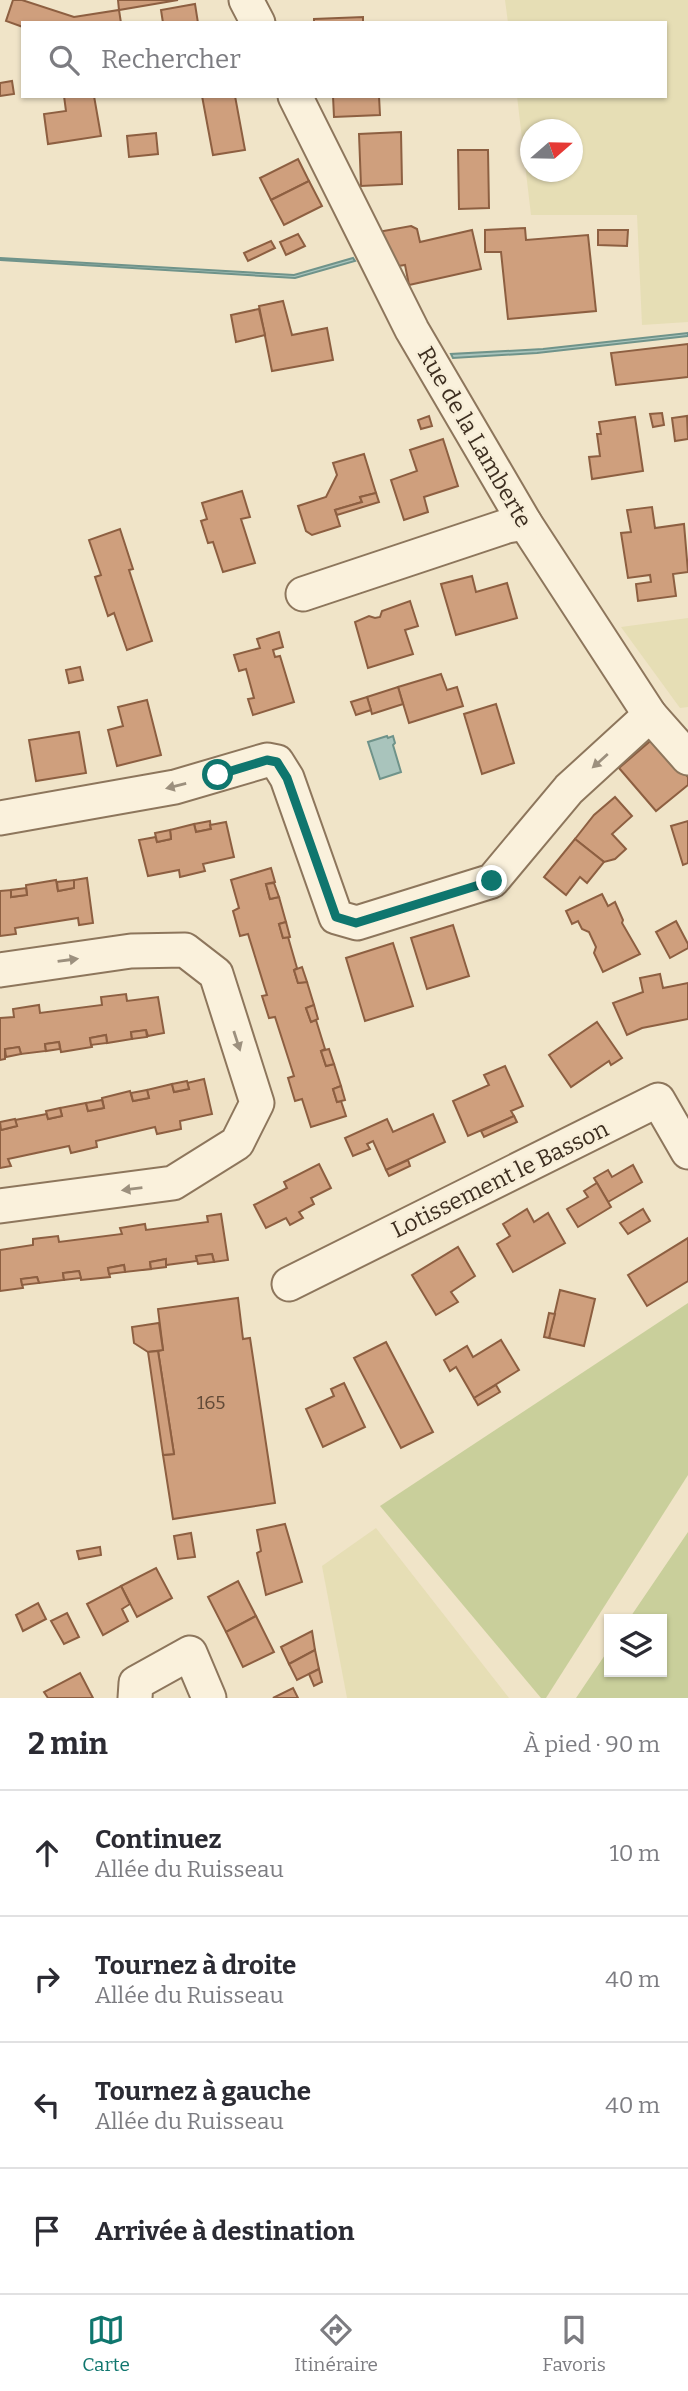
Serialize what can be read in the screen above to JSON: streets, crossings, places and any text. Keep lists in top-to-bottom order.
{
  "streets": {
    "street": ["Rue de la Lamberte", "Lotissement le Basson"]
  },
  "house_numbers": ["165"],
  "north": "right",
  "page": {
    "search": "Rechercher",
    "heading": ["2 min", "À pied · 90 m"],
    "list": [
      ["Continuez", "Allée du Ruisseau", "10 m"],
      ["Tournez à droite", "Allée du Ruisseau", "40 m"],
      ["Tournez à gauche", "Allée du Ruisseau", "40 m"],
      "Arrivée à destination"
    ],
    "nav": ["Carte", "Itinéraire", "Favoris"]
  }
}
